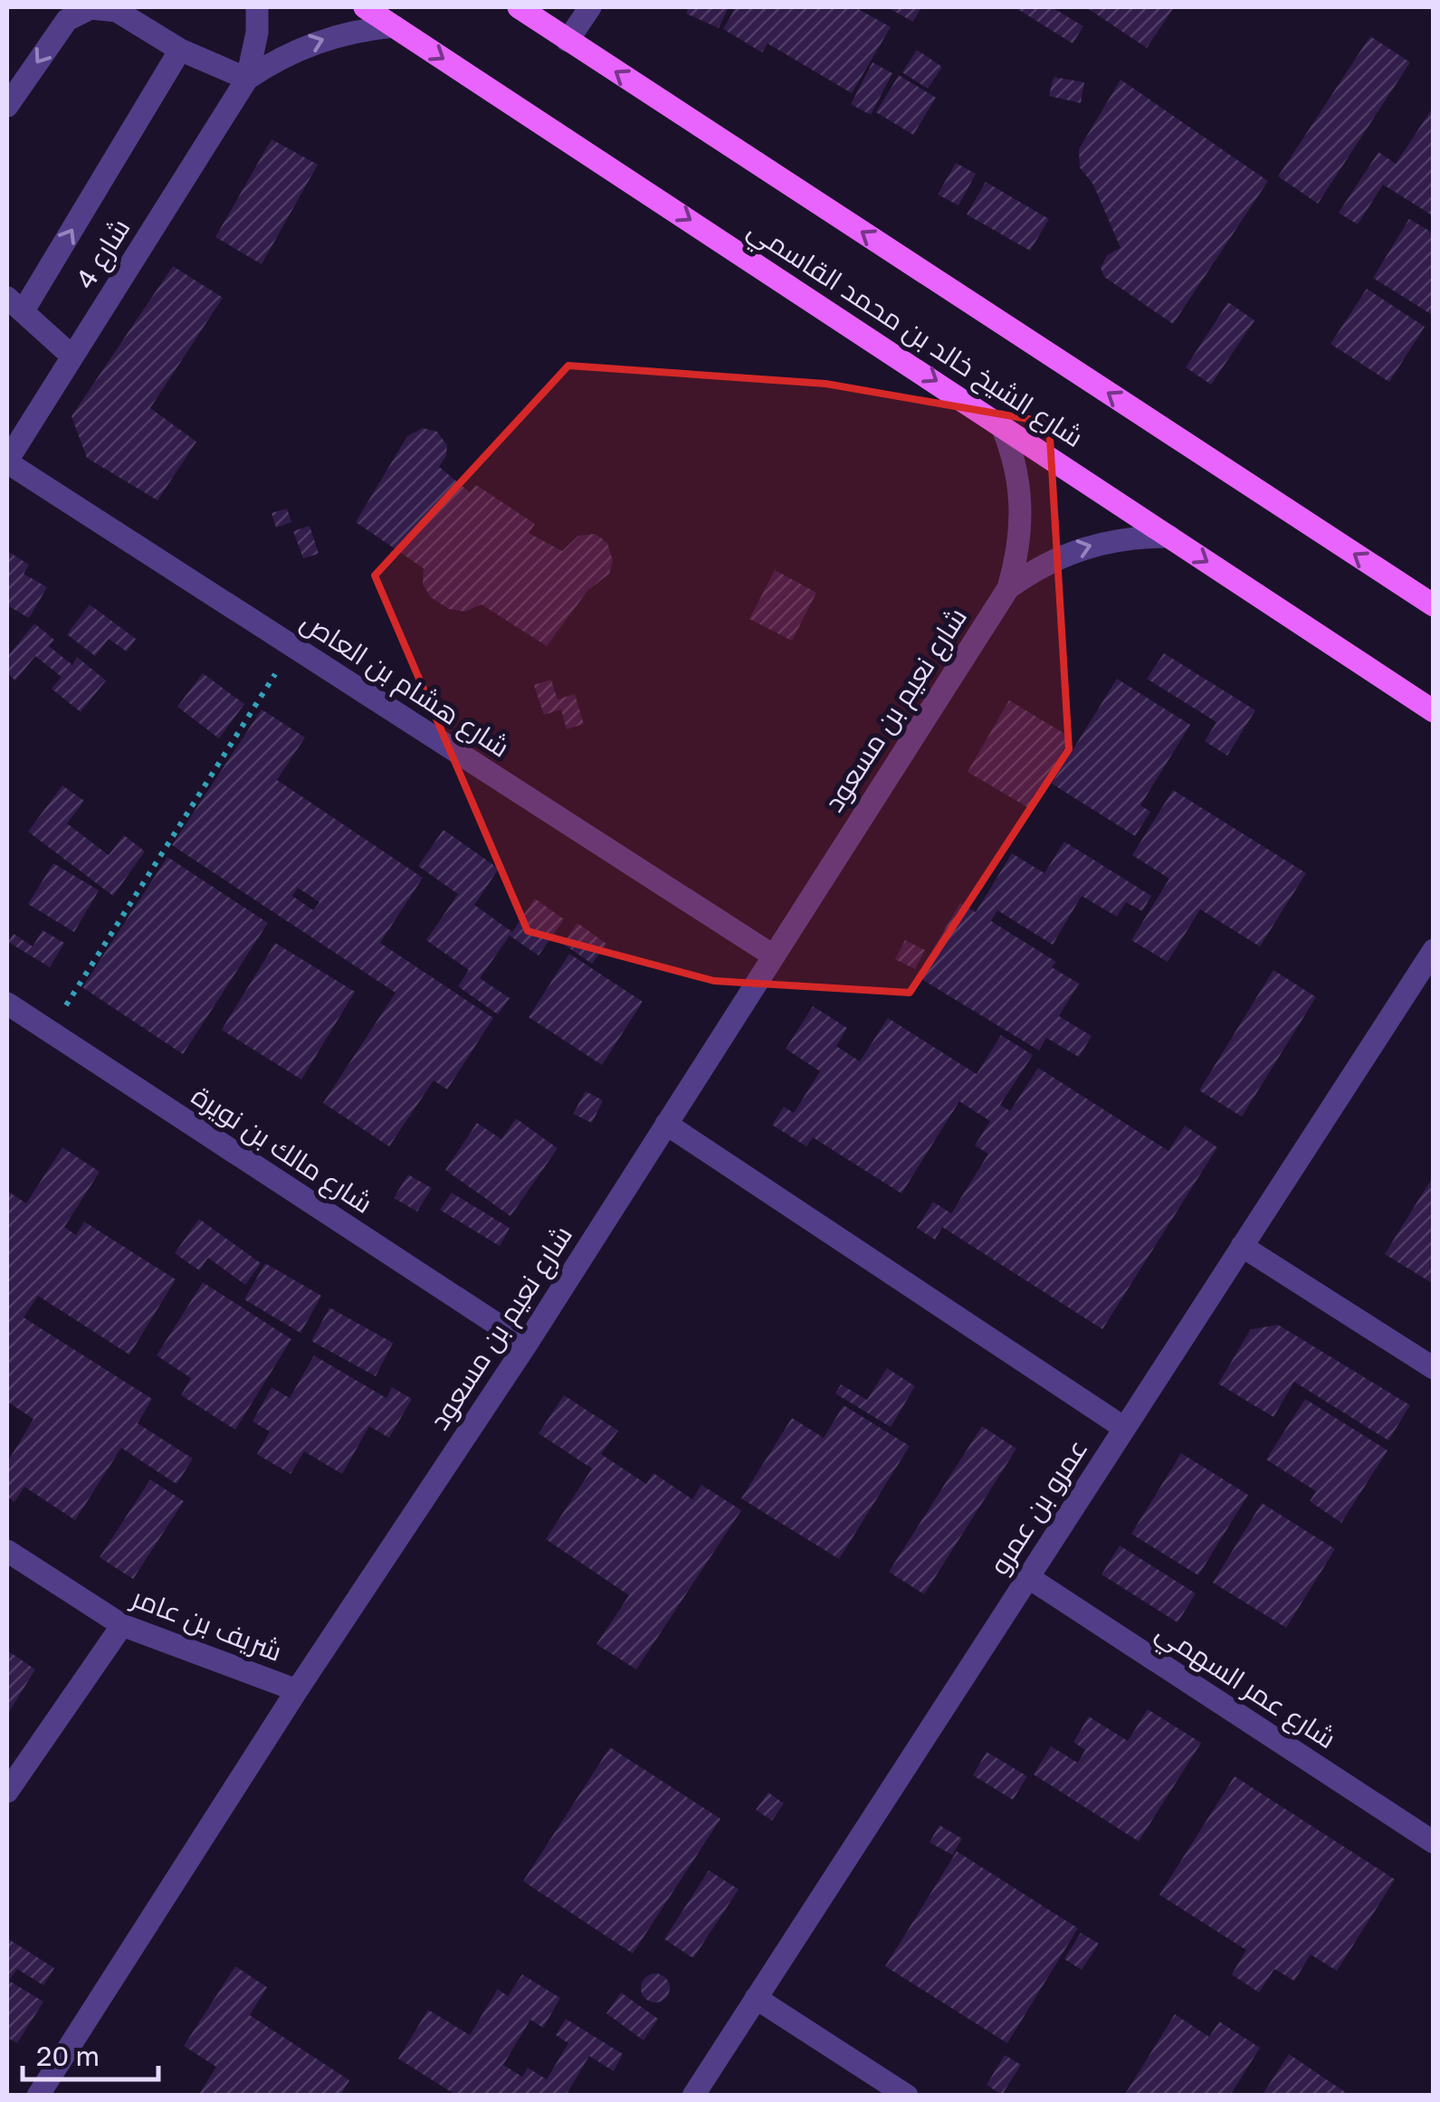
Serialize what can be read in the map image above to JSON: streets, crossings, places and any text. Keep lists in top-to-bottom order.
{
  "streets": {
    "main road": ["شارع الشيخ خالد بن محمد القاسمي"],
    "street": [
      "شارع 4",
      "شارع هشام بن العاص",
      "شارع نعيم بن مسعود",
      "شارع مالك بن نويرة",
      "عمرو بن عمرو",
      "شريف بن عامر",
      "شارع عمر السهمي"
    ]
  },
  "crossings": [
    ["شارع 4", "شارع الشيخ خالد بن محمد القاسمي"],
    ["شارع 4", "شارع هشام بن العاص"],
    ["شارع الشيخ خالد بن محمد القاسمي", "شارع نعيم بن مسعود"],
    ["شارع هشام بن العاص", "شارع نعيم بن مسعود"],
    ["شارع نعيم بن مسعود", "شارع مالك بن نويرة"],
    ["شارع نعيم بن مسعود", "شريف بن عامر"],
    ["عمرو بن عمرو", "شارع عمر السهمي"]
  ],
  "scale_bar": "20 m"
}
